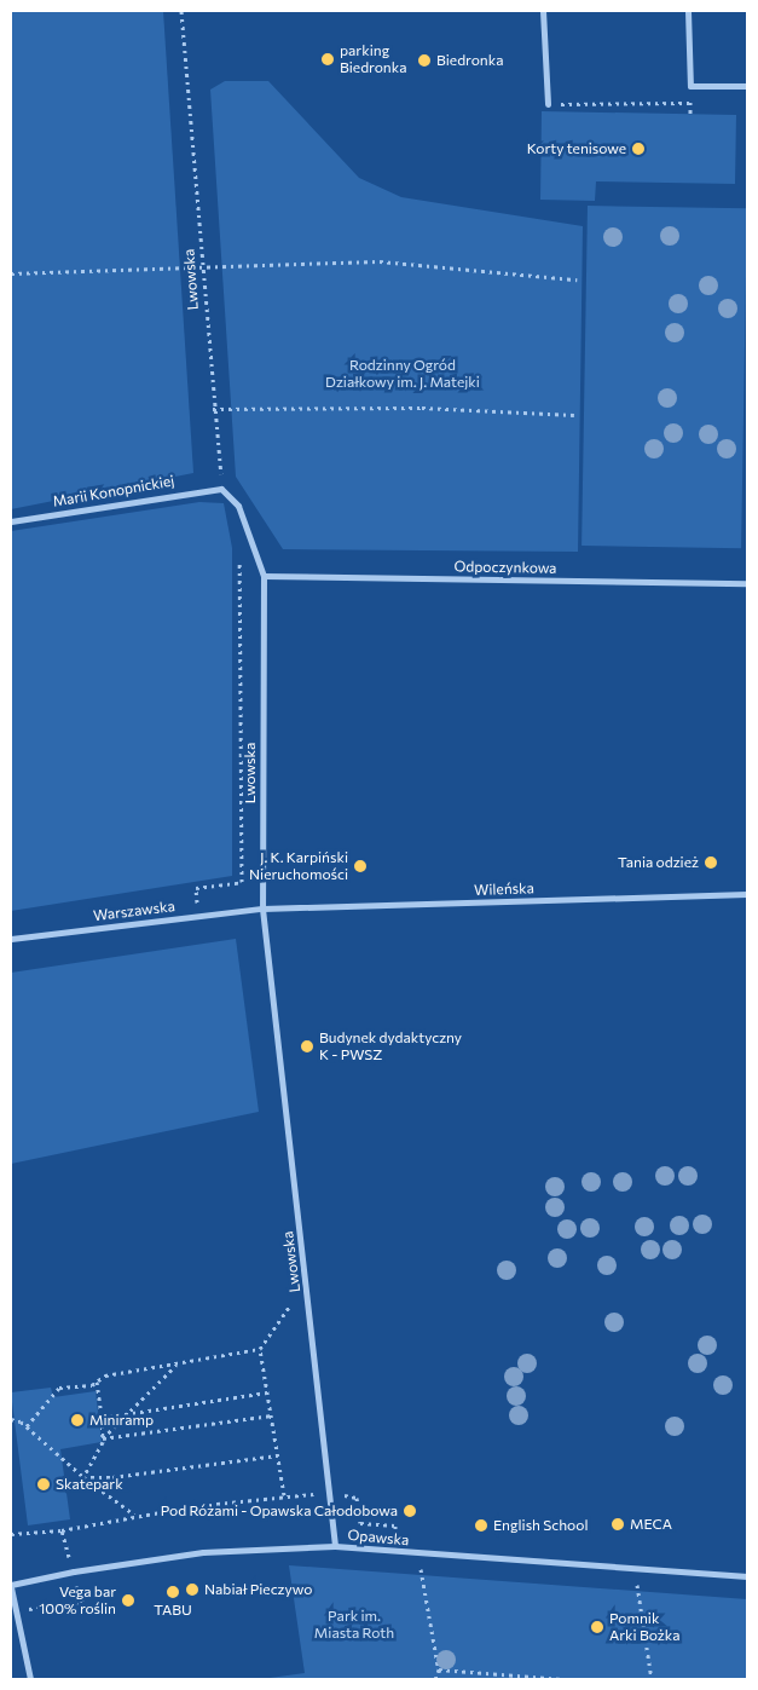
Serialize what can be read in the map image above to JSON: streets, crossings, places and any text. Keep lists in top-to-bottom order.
{
  "streets": {
    "street": [
      "Lwowska",
      "Marii Konopnickiej",
      "Odpoczynkowa",
      "Wileńska",
      "Warszawska",
      "Opawska"
    ]
  },
  "crossings": [
    ["Lwowska", "Marii Konopnickiej"],
    ["Lwowska", "Odpoczynkowa"],
    ["Lwowska", "Wileńska"],
    ["Lwowska", "Warszawska"],
    ["Lwowska", "Opawska"],
    ["Wileńska", "Warszawska"]
  ],
  "parks": ["Rodzinny Ogród Działkowy im. J. Matejki", "Park im. Miasta Roth"],
  "places": [
    "parking Biedronka",
    "Biedronka",
    "Korty tenisowe",
    "Tania odzież",
    "J. K. Karpiński Nieruchomości",
    "Budynek dydaktyczny K - PWSZ",
    "Miniramp",
    "Skatepark",
    "Pod Różami - Opawska Całodobowa",
    "MECA",
    "English School",
    "Nabiał Pieczywo",
    "TABU",
    "Vega bar 100% roślin",
    "Pomnik Arki Bożka"
  ]
}
